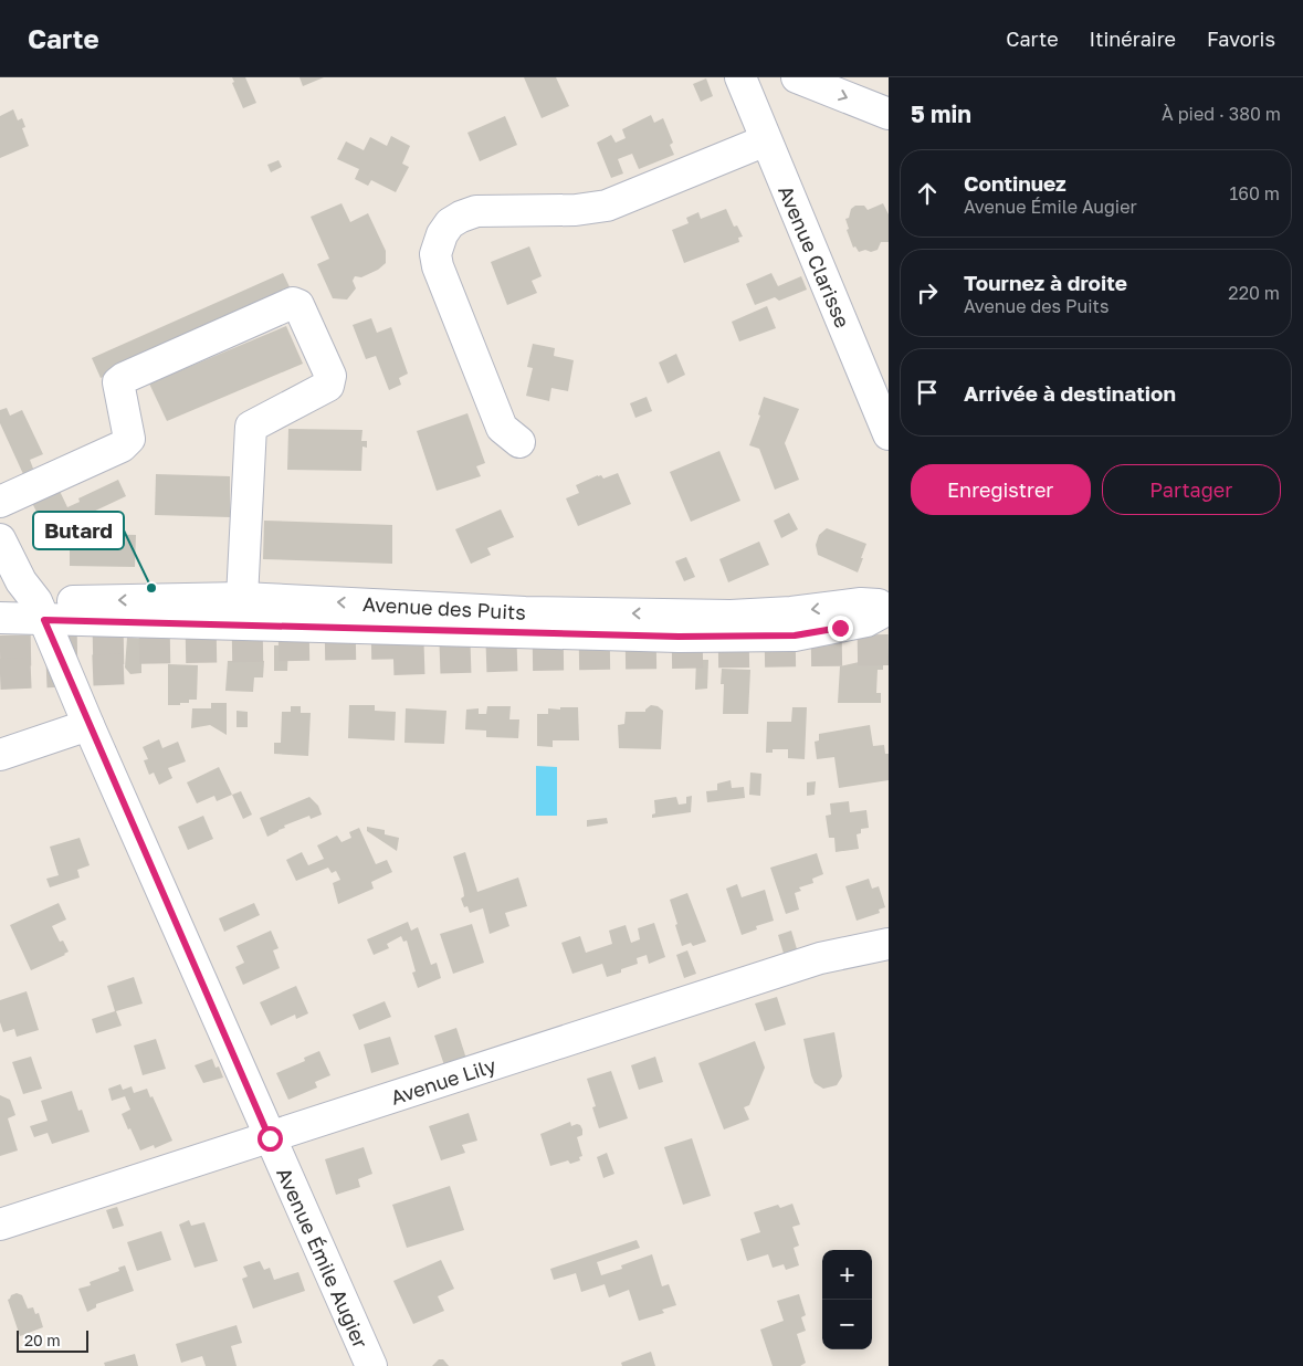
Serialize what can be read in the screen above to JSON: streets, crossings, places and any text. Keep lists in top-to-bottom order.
{
  "streets": {
    "street": [
      "Avenue Clarisse",
      "Avenue des Puits",
      "Avenue Lily",
      "Avenue Émile Augier"
    ]
  },
  "crossings": [
    ["Avenue des Puits", "Avenue Émile Augier"],
    ["Avenue Lily", "Avenue Émile Augier"]
  ],
  "places": ["Butard"],
  "scale_bar": "20 m",
  "page": {
    "header": "Carte",
    "nav": ["Carte", "Itinéraire", "Favoris"],
    "heading": ["5 min", "À pied · 380 m"],
    "list": [
      ["Continuez", "Avenue Émile Augier", "160 m"],
      ["Tournez à droite", "Avenue des Puits", "220 m"],
      "Arrivée à destination"
    ],
    "buttons": ["Enregistrer", "Partager"],
    "map_buttons": ["+", "−"],
    "scale": "20 m"
  }
}
